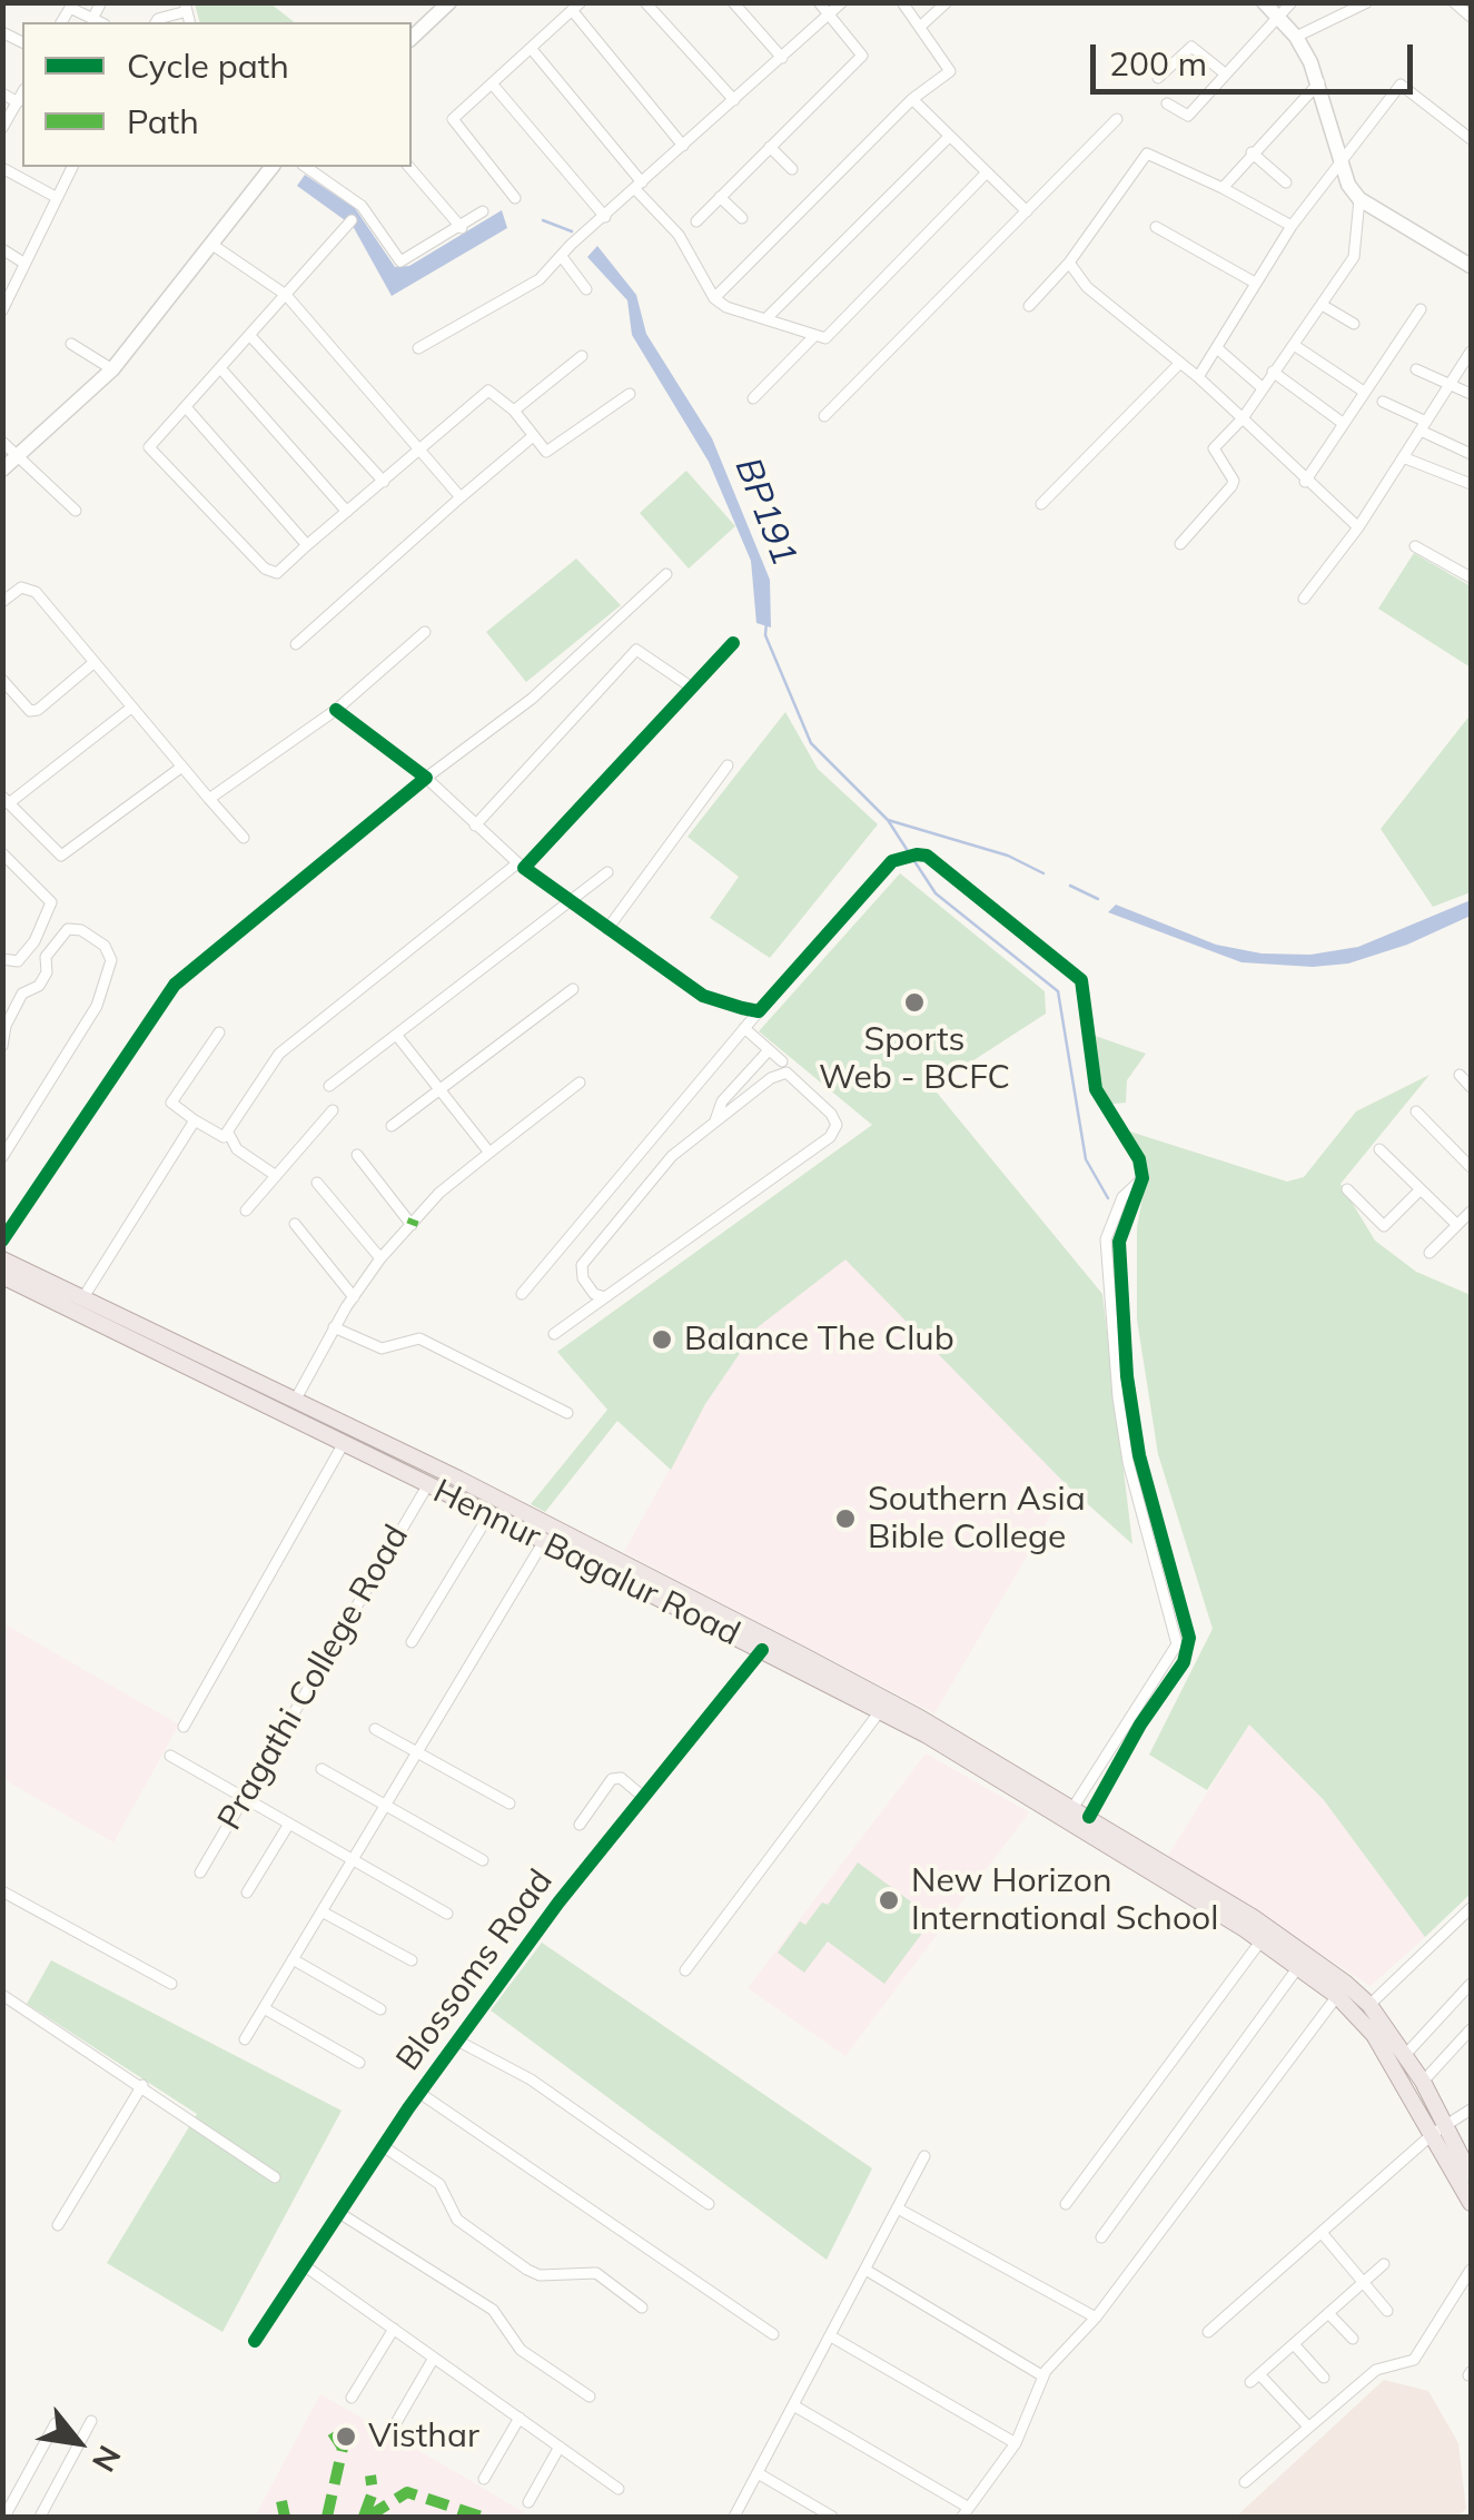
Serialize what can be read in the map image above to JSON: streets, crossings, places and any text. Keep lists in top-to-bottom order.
{
  "streets": {
    "main road": ["Hennur Bagalur Road"],
    "street": ["Pragathi College Road", "Blossoms Road"]
  },
  "crossings": [
    ["Hennur Bagalur Road", "Pragathi College Road"],
    ["Hennur Bagalur Road", "Blossoms Road"]
  ],
  "water": ["BP191"],
  "places": [
    "Sports Web - BCFC",
    "Balance The Club",
    "Southern Asia Bible College",
    "New Horizon International School",
    "Visthar"
  ],
  "legend": ["Cycle path", "Path"],
  "scale_bar": "200 m",
  "north": "bottom right"
}
